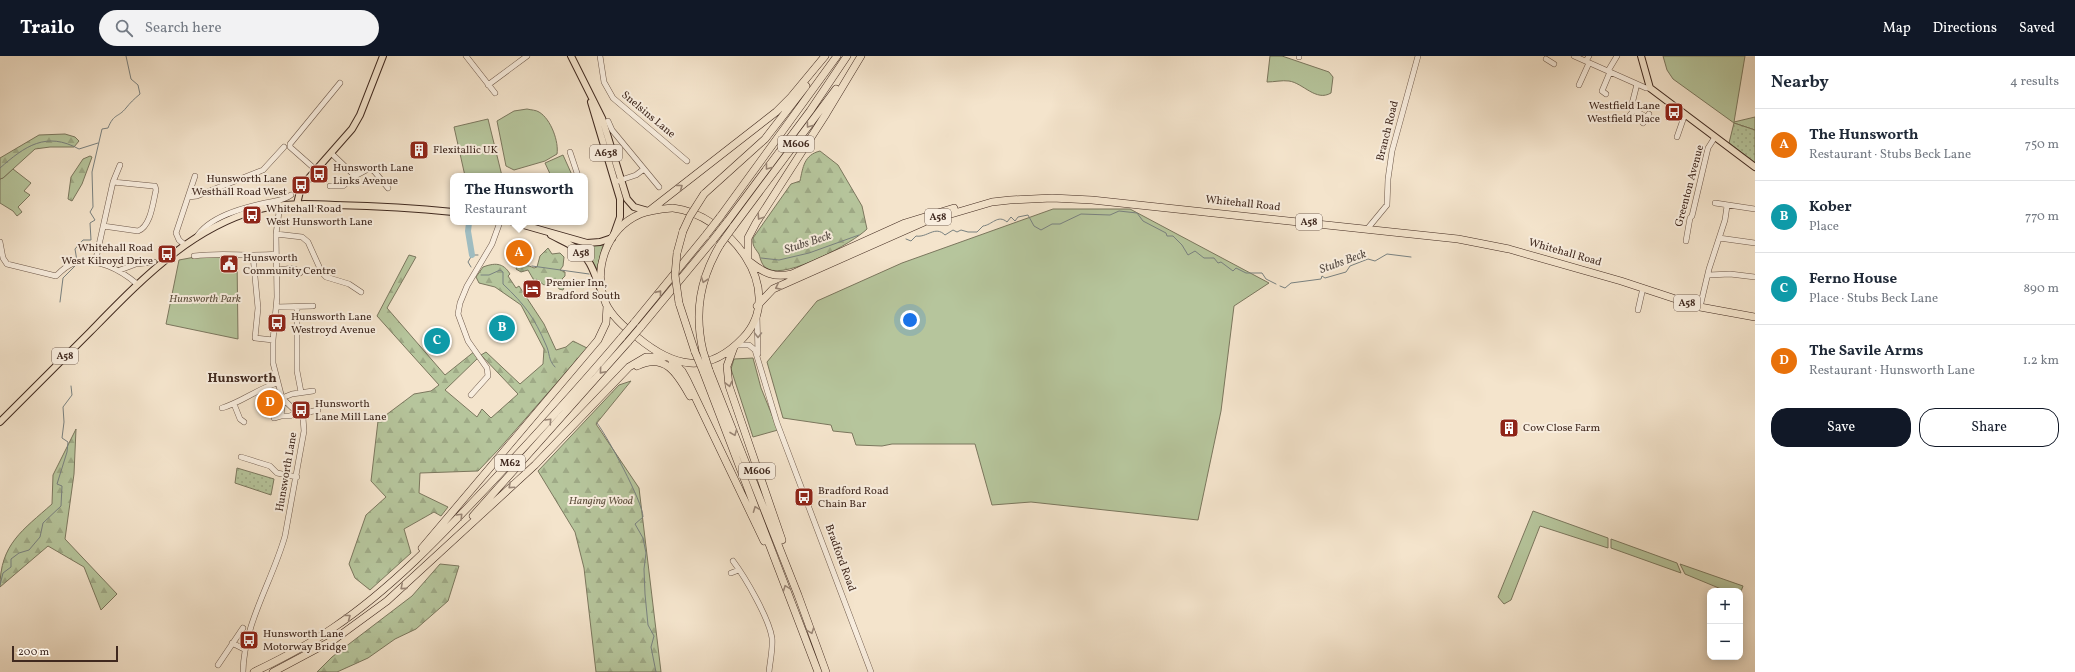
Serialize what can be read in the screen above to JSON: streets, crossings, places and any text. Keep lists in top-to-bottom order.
{
  "streets": {
    "highway": [
      "M606",
      "Whitehall Road",
      "A58",
      "M62"
    ],
    "street": [
      "Snelsins Lane",
      "Branch Road",
      "Greenton Avenue",
      "Hunsworth Lane",
      "Bradford Road"
    ]
  },
  "crossings": [
    ["Branch Road", "Whitehall Road"],
    ["M606", "Bradford Road"],
    ["Whitehall Road", "A58"],
    ["Whitehall Road", "Bradford Road"]
  ],
  "districts": ["Hunsworth"],
  "water": ["Stubs Beck"],
  "parks": ["Hunsworth Park", "Hanging Wood"],
  "places": {
    "bus stop": [
      "Westfield Lane Westfield Place",
      "Hunsworth Lane Links Avenue",
      "Hunsworth Lane Westhall Road West",
      "Whitehall Road West Hunsworth Lane",
      "Whitehall Road West Kilroyd Drive",
      "Hunsworth Lane Westroyd Avenue",
      "Hunsworth Lane Mill Lane",
      "Bradford Road Chain Bar",
      "Hunsworth Lane Motorway Bridge"
    ],
    "building": ["Flexitallic UK", "Cow Close Farm"],
    "public building": ["Hunsworth Community Centre"],
    "hotel": ["Premier Inn, Bradford South"]
  },
  "scale_bar": "200 m",
  "page": {
    "header": "Trailo",
    "search": "Search here",
    "nav": ["Map", "Directions", "Saved"],
    "heading": ["Nearby", "4 results"],
    "list": [
      {
        "mark": "A",
        "name": "The Hunsworth",
        "note": "Restaurant · Stubs Beck Lane",
        "value": "750 m"
      },
      {
        "mark": "B",
        "name": "Kober",
        "note": "Place",
        "value": "770 m"
      },
      {
        "mark": "C",
        "name": "Ferno House",
        "note": "Place · Stubs Beck Lane",
        "value": "890 m"
      },
      {
        "mark": "D",
        "name": "The Savile Arms",
        "note": "Restaurant · Hunsworth Lane",
        "value": "1.2 km"
      }
    ],
    "popup": ["The Hunsworth", "Restaurant"],
    "pins": [
      "A",
      "B",
      "C",
      "D"
    ],
    "buttons": ["Save", "Share"],
    "map_buttons": ["+", "−"],
    "scale": "200 m"
  }
}
